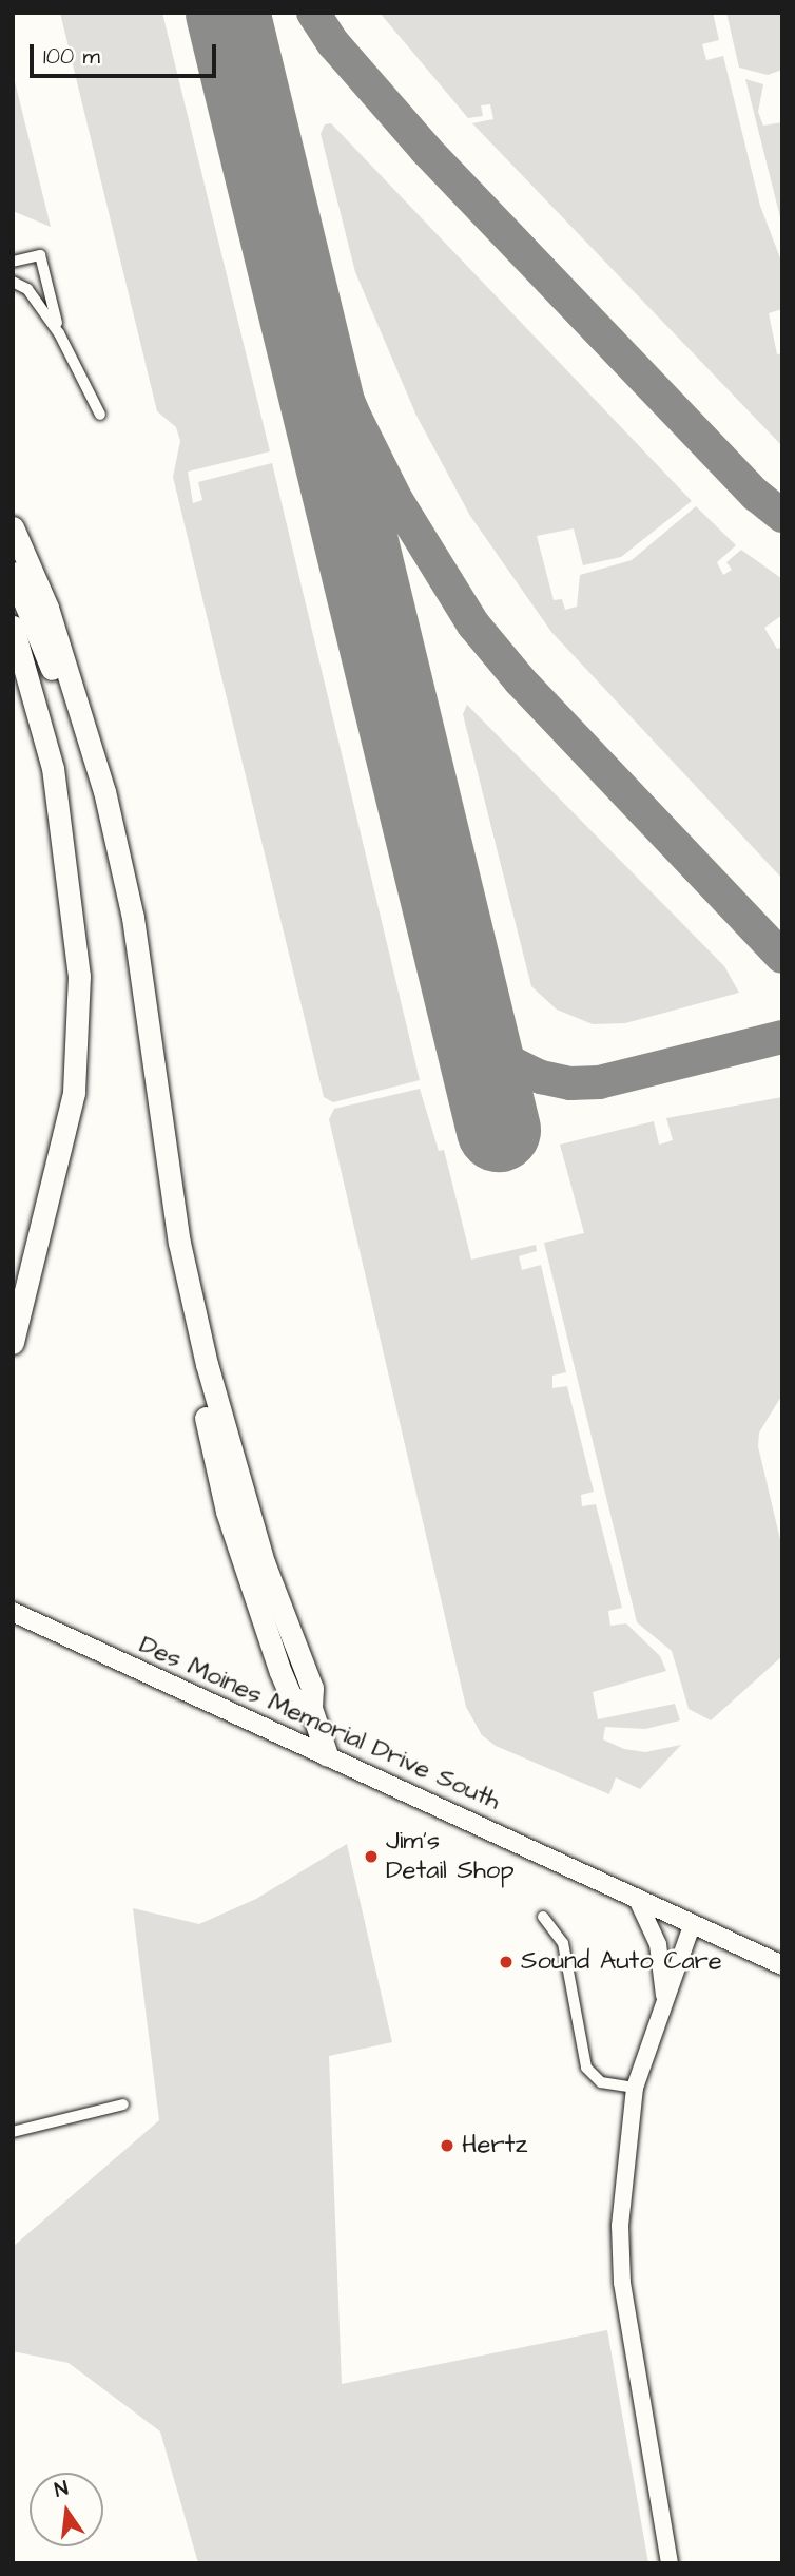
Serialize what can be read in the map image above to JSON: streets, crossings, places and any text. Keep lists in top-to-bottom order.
{
  "streets": {
    "main road": ["Des Moines Memorial Drive South"]
  },
  "places": ["Jim's Detail Shop", "Sound Auto Care", "Hertz"],
  "scale_bar": "100 m",
  "north": "top"
}
